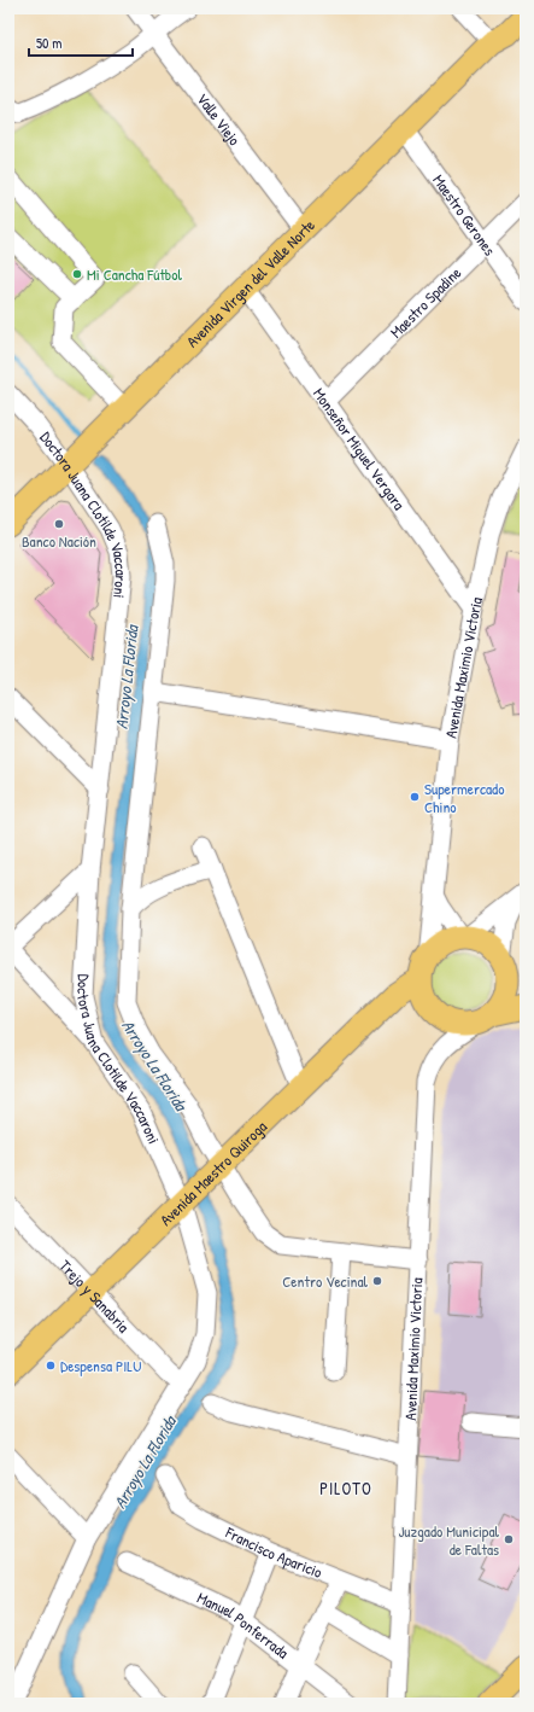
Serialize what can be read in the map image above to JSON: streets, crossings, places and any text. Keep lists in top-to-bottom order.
{
  "streets": {
    "main road": ["Avenida Virgen del Valle Norte", "Avenida Maestro Quiroga"],
    "street": [
      "Valle Viejo",
      "Maestro Gerones",
      "Maestro Spadine",
      "Monseñor Miguel Vergara",
      "Doctora Juana Clotilde Vaccaroni",
      "Avenida Maximio Victoria",
      "Trejo y Sanabria",
      "Francisco Aparicio",
      "Manuel Ponferrada"
    ]
  },
  "crossings": [
    ["Valle Viejo", "Avenida Virgen del Valle Norte"],
    ["Maestro Gerones", "Avenida Virgen del Valle Norte"],
    ["Maestro Gerones", "Maestro Spadine"],
    ["Avenida Virgen del Valle Norte", "Monseñor Miguel Vergara"],
    ["Avenida Virgen del Valle Norte", "Doctora Juana Clotilde Vaccaroni"],
    ["Maestro Spadine", "Monseñor Miguel Vergara"],
    ["Monseñor Miguel Vergara", "Avenida Maximio Victoria"],
    ["Doctora Juana Clotilde Vaccaroni", "Avenida Maestro Quiroga"],
    ["Doctora Juana Clotilde Vaccaroni", "Trejo y Sanabria"],
    ["Avenida Maximio Victoria", "Avenida Maestro Quiroga"],
    ["Avenida Maximio Victoria", "Francisco Aparicio"],
    ["Avenida Maestro Quiroga", "Trejo y Sanabria"]
  ],
  "districts": ["PILOTO"],
  "water": ["Arroyo La Florida"],
  "places": [
    "Mi Cancha Fútbol",
    "Banco Nación",
    "Supermercado Chino",
    "Centro Vecinal",
    "Despensa PILU",
    "Juzgado Municipal de Faltas"
  ],
  "scale_bar": "50 m"
}
